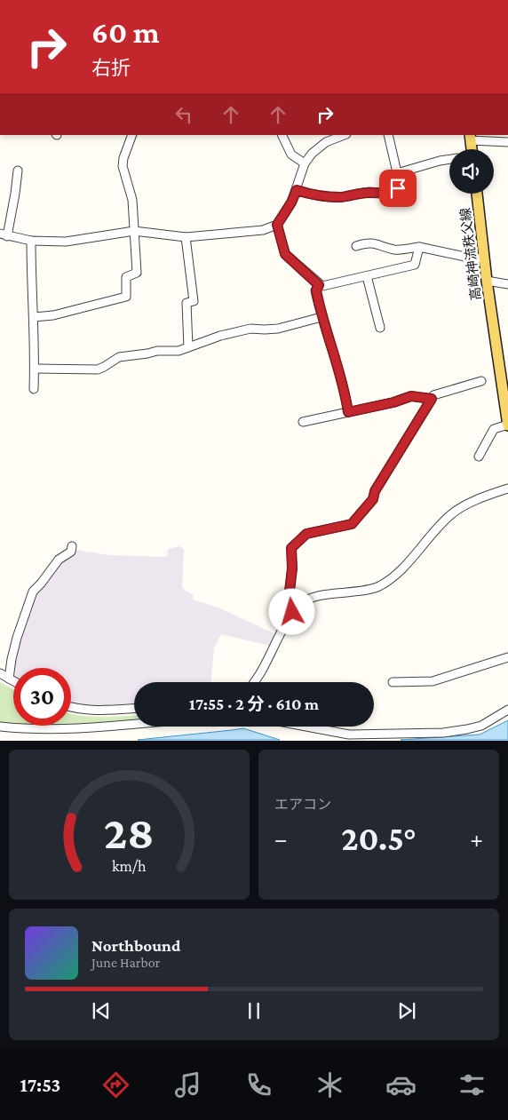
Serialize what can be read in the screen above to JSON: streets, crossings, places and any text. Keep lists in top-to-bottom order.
{
  "streets": {
    "main road": ["高崎神流秩父線"]
  },
  "page": {
    "turn": ["60 m", "右折"],
    "limit": "30",
    "trip": "17:55 · 2 分 · 610 m",
    "tile": "エアコン",
    "heat": ["−", "20.5°", "+"],
    "song": ["Northbound", "June Harbor"],
    "tabs": "17:53",
    "gauge": ["28", "km/h"]
  }
}
